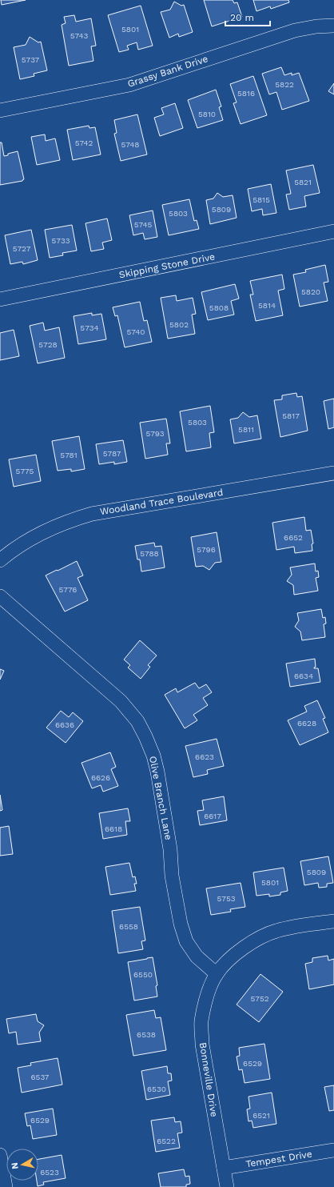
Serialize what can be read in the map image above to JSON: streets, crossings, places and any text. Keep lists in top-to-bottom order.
{
  "streets": {
    "street": [
      "Grassy Bank Drive",
      "Skipping Stone Drive",
      "Woodland Trace Boulevard",
      "Olive Branch Lane",
      "Bonneville Drive",
      "Tempest Drive"
    ]
  },
  "crossings": [
    ["Olive Branch Lane", "Bonneville Drive"],
    ["Bonneville Drive", "Tempest Drive"]
  ],
  "house_numbers": [
    "5801",
    "5743",
    "5737",
    "5822",
    "5816",
    "5810",
    "5742",
    "5748",
    "5821",
    "5815",
    "5809",
    "5803",
    "5745",
    "5733",
    "5727",
    "5820",
    "5814",
    "5808",
    "5802",
    "5734",
    "5740",
    "5728",
    "5817",
    "5803",
    "5811",
    "5793",
    "5787",
    "5781",
    "5775",
    "6652",
    "5796",
    "5788",
    "5776",
    "6634",
    "6628",
    "6636",
    "6623",
    "6626",
    "6617",
    "6618",
    "5809",
    "5801",
    "5753",
    "6558",
    "6550",
    "5752",
    "6538",
    "6529",
    "6537",
    "6530",
    "6521",
    "6529",
    "6522",
    "6523"
  ],
  "scale_bar": "20 m",
  "north": "left"
}
